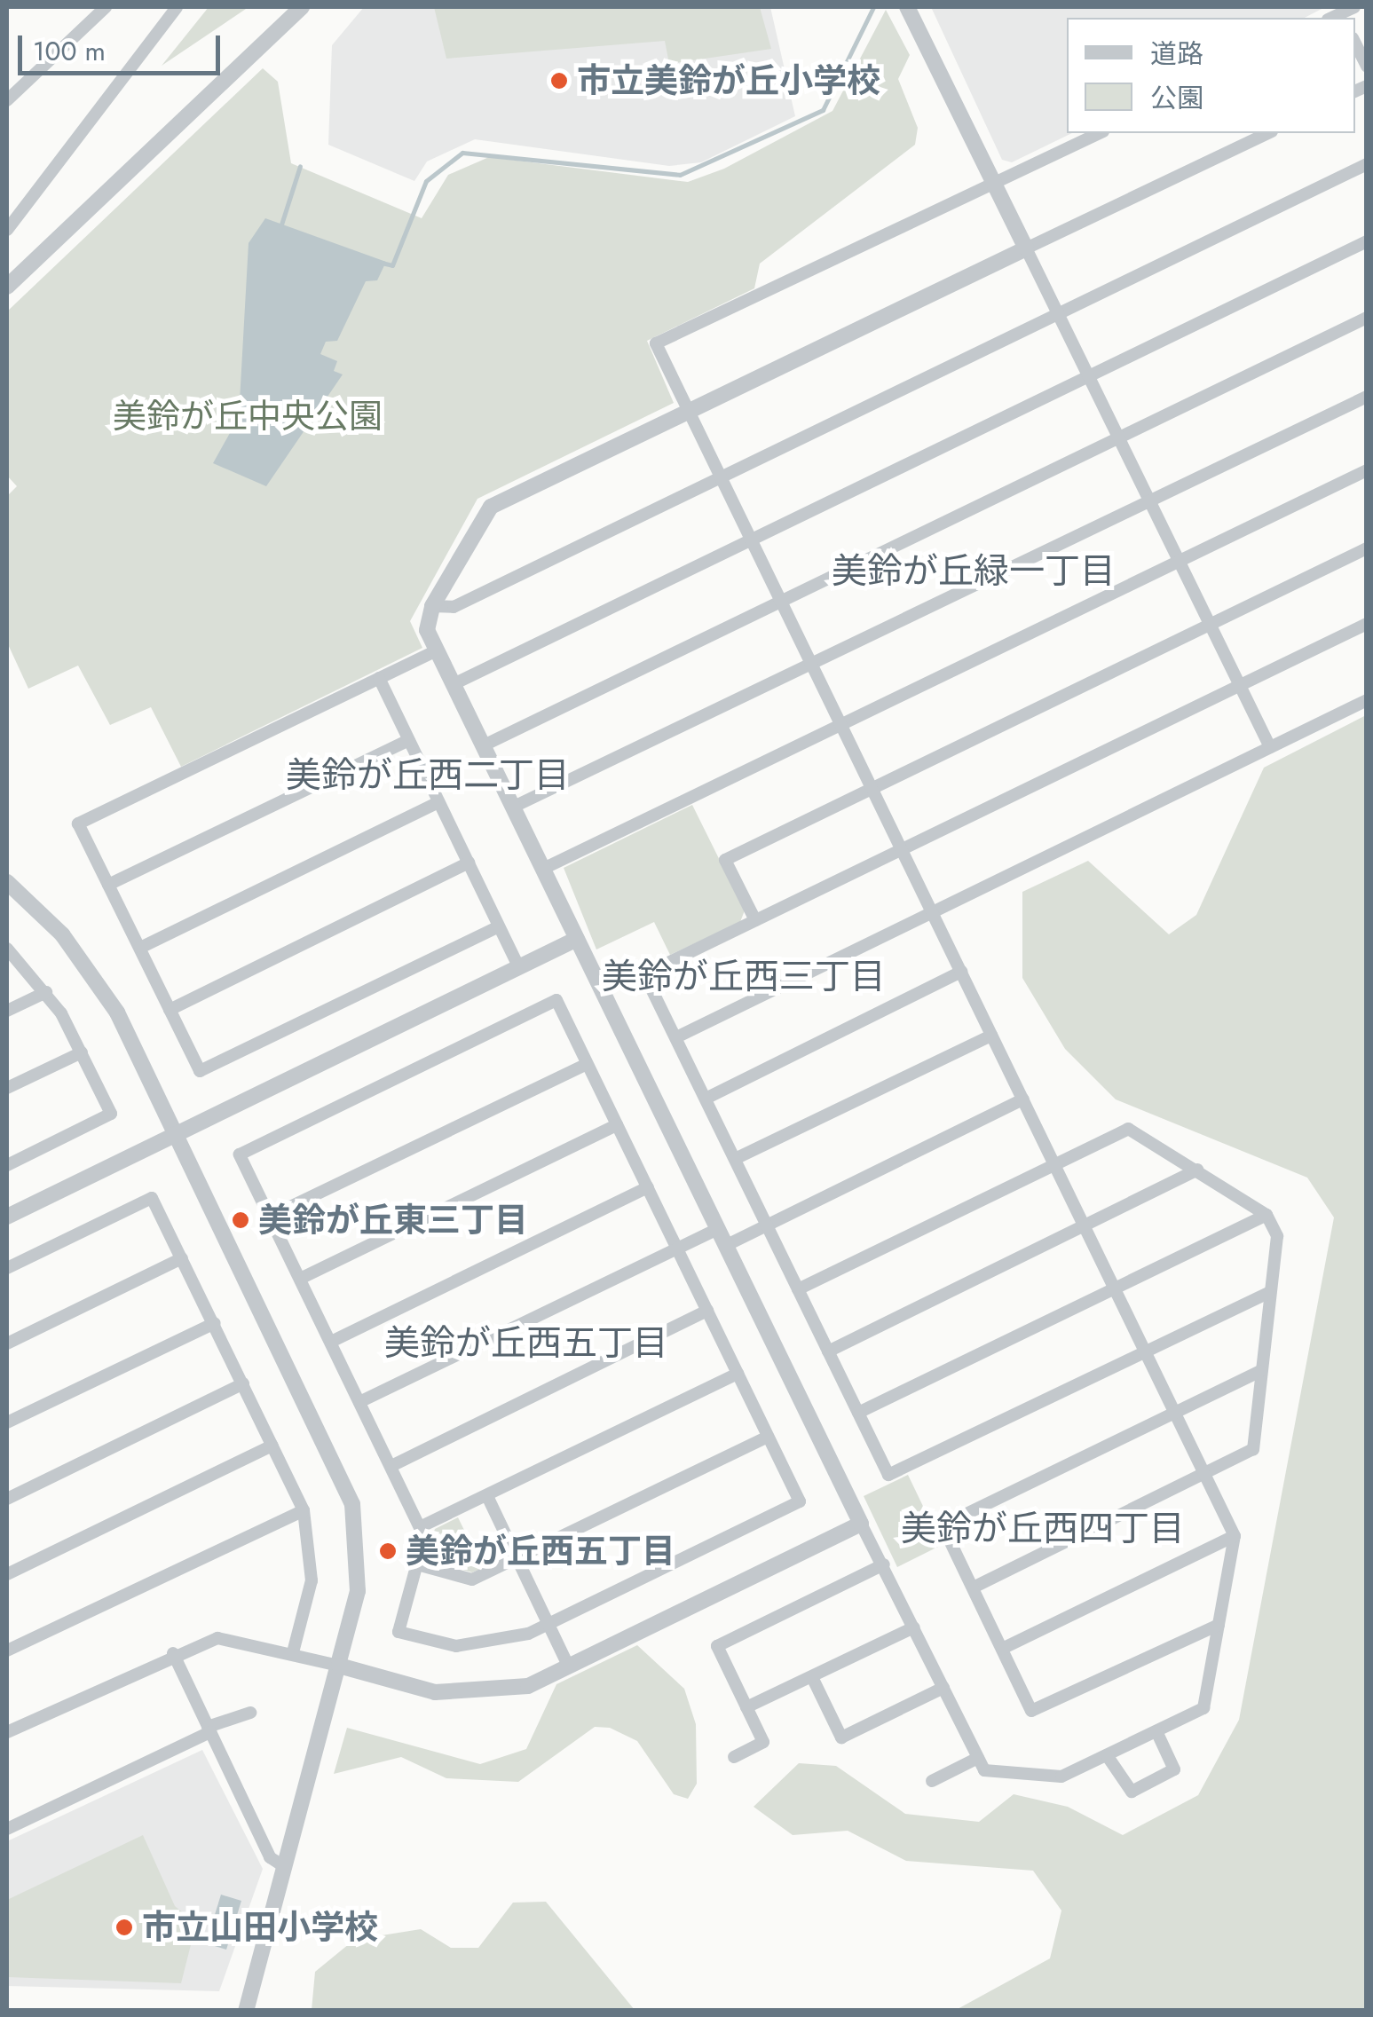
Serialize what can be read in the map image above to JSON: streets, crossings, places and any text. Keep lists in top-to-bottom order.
{
  "districts": [
    "美鈴が丘緑一丁目",
    "美鈴が丘西二丁目",
    "美鈴が丘西三丁目",
    "美鈴が丘西五丁目",
    "美鈴が丘西四丁目"
  ],
  "parks": ["美鈴が丘中央公園"],
  "places": [
    "市立美鈴が丘小学校",
    "美鈴が丘東三丁目",
    "美鈴が丘西五丁目",
    "市立山田小学校"
  ],
  "legend": ["道路", "公園"],
  "scale_bar": "100 m"
}
